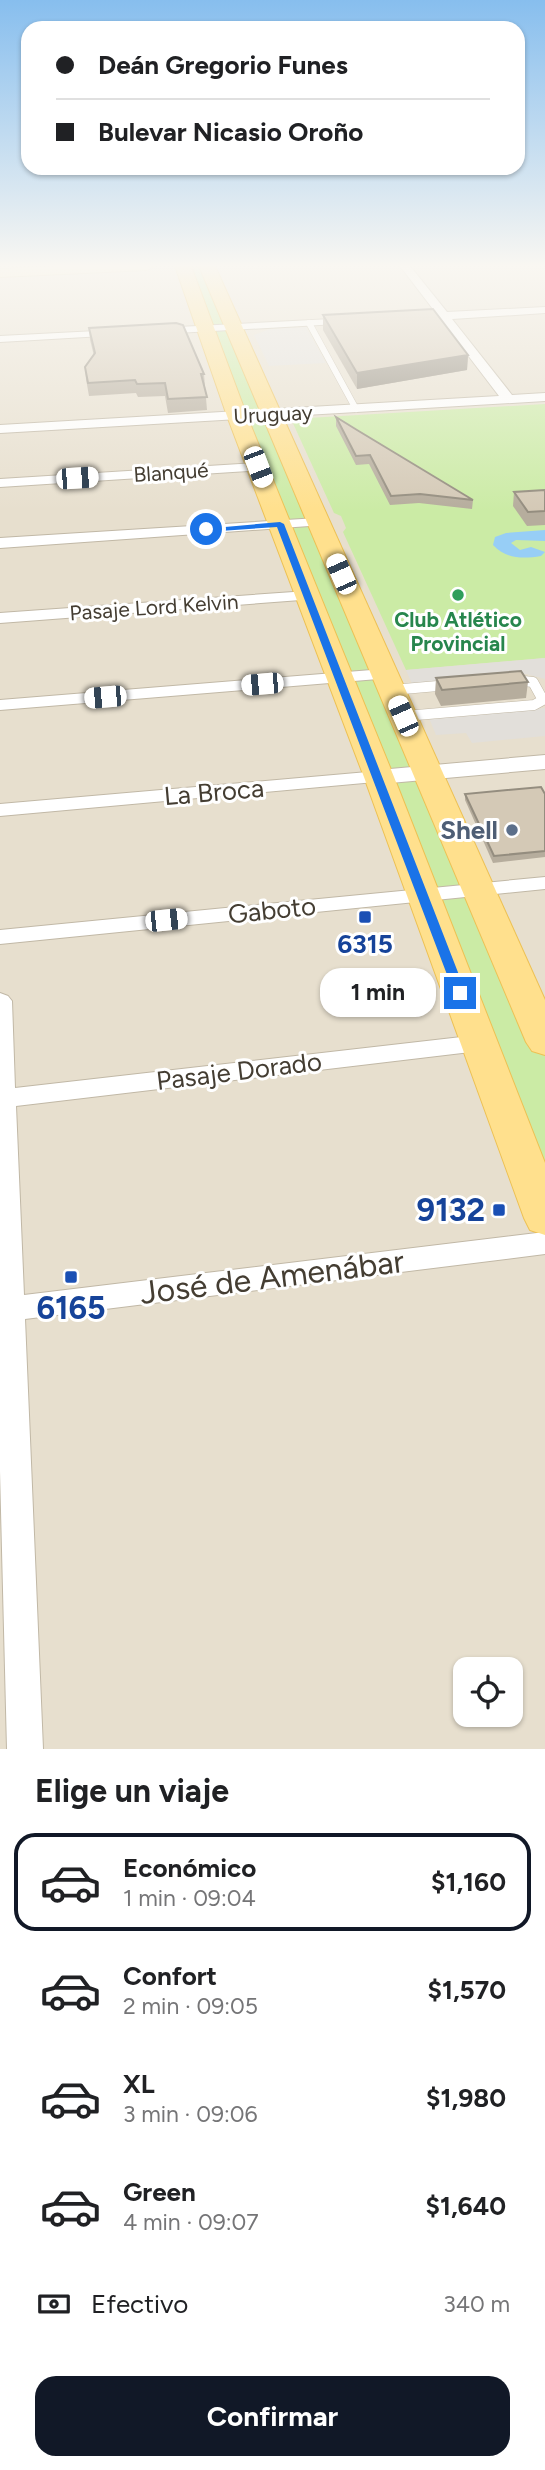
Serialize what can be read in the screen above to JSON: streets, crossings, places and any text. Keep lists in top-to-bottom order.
{
  "streets": {
    "street": [
      "Uruguay",
      "Blanqué",
      "Pasaje Lord Kelvin",
      "La Broca",
      "Gaboto",
      "Pasaje Dorado",
      "José de Amenábar"
    ]
  },
  "places": {
    "other": ["Club Atlético Provincial", "Shell"],
    "transit": ["6315", "9132", "6165"]
  },
  "page": {
    "banner": ["Deán Gregorio Funes", "Bulevar Nicasio Oroño"],
    "bubble": "1 min",
    "heading": "Elige un viaje",
    "list": [
      {
        "name": "Económico",
        "note": "1 min · 09:04",
        "value": "$1,160"
      },
      {
        "name": "Confort",
        "note": "2 min · 09:05",
        "value": "$1,570"
      },
      {
        "name": "XL",
        "note": "3 min · 09:06",
        "value": "$1,980"
      },
      {
        "name": "Green",
        "note": "4 min · 09:07",
        "value": "$1,640"
      }
    ],
    "pay": ["Efectivo", "340 m"],
    "buttons": "Confirmar"
  }
}
